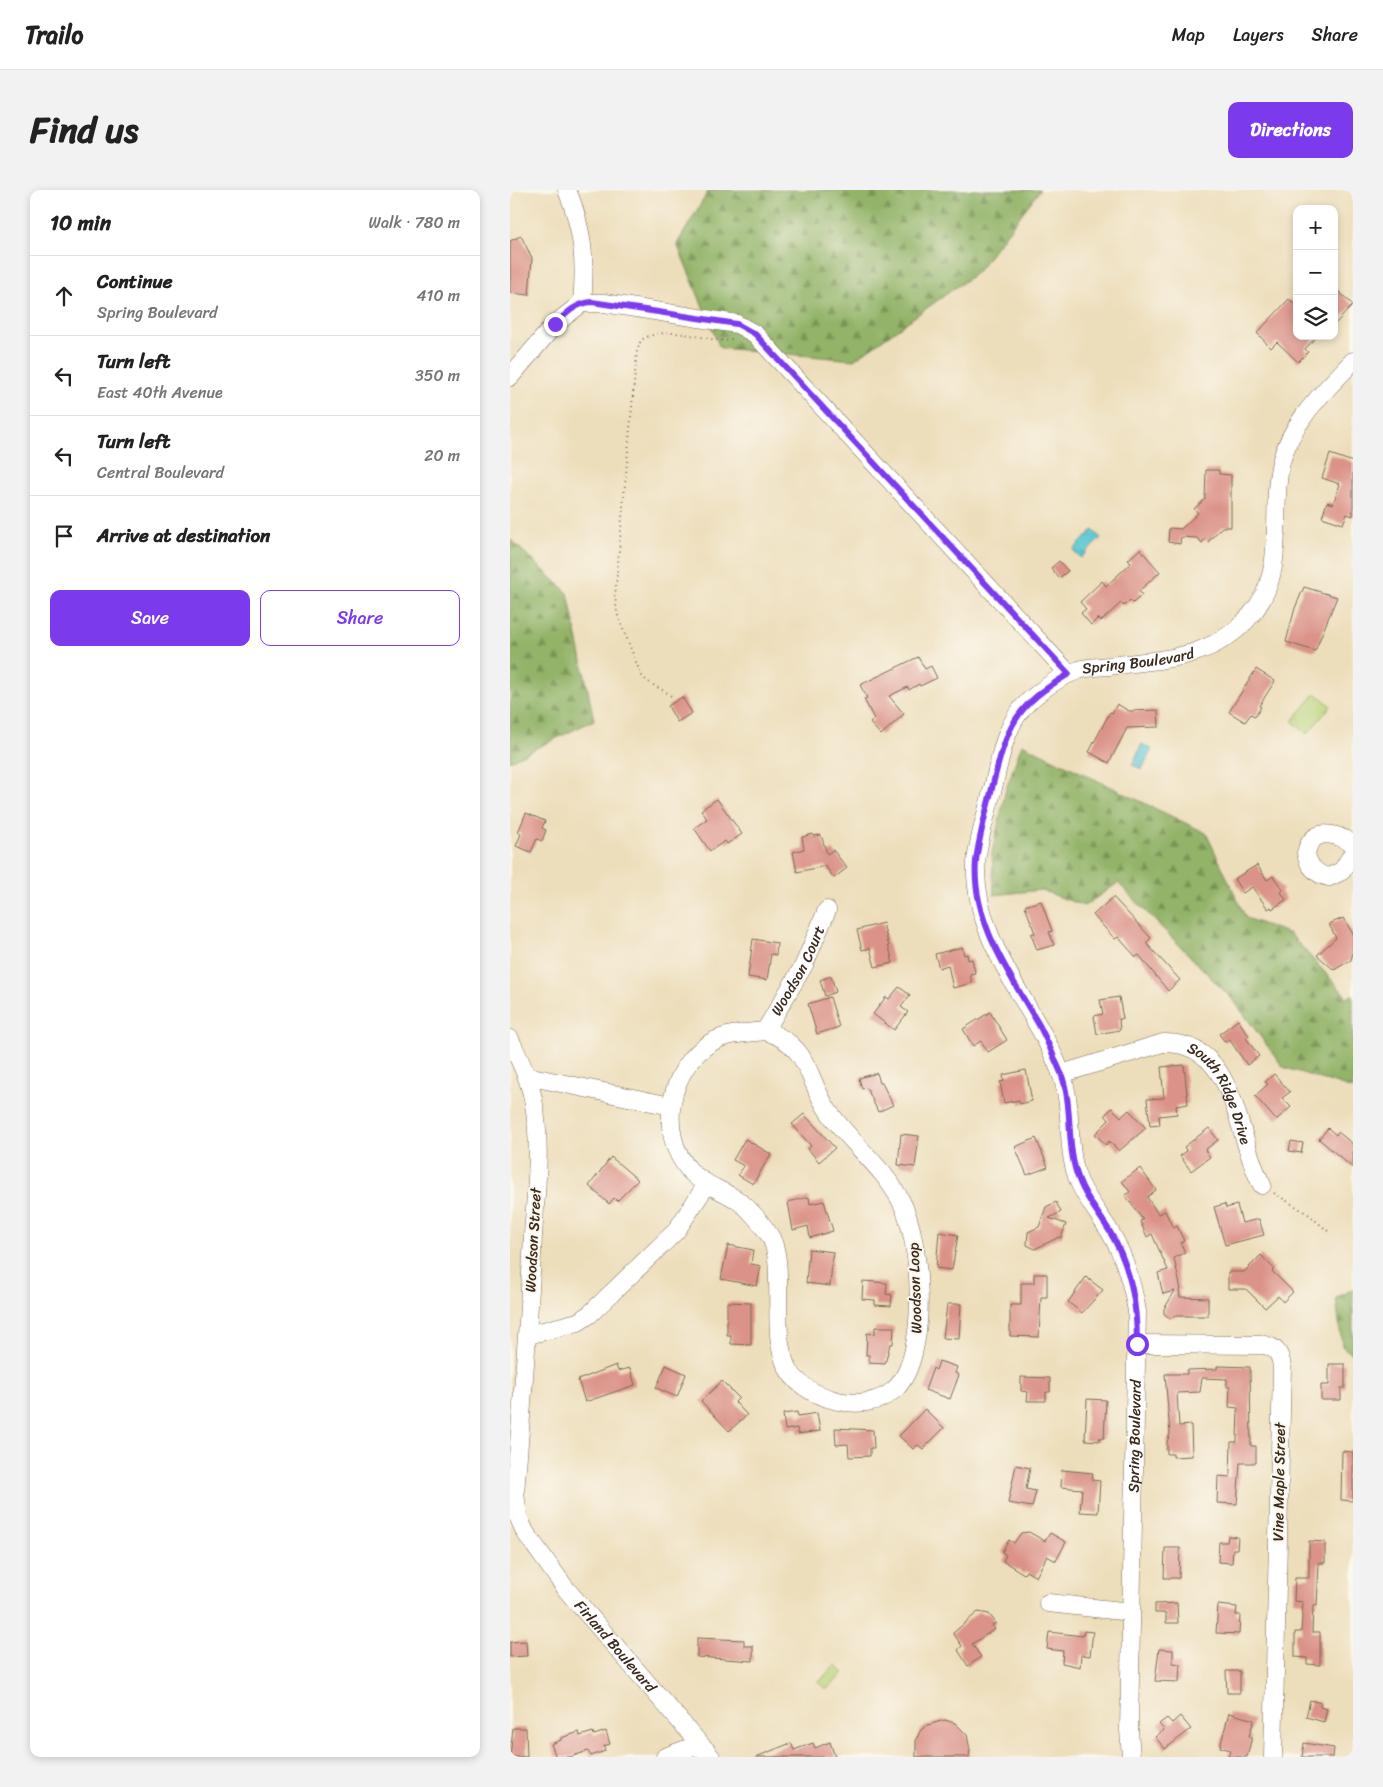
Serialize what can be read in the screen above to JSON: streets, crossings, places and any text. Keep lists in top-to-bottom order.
{
  "streets": {
    "street": [
      "Spring Boulevard",
      "Woodson Court",
      "South Ridge Drive",
      "Woodson Street",
      "Woodson Loop",
      "Vine Maple Street",
      "Firland Boulevard"
    ]
  },
  "crossings": [
    ["Spring Boulevard", "South Ridge Drive"],
    ["Spring Boulevard", "Vine Maple Street"],
    ["Woodson Court", "Woodson Loop"],
    ["Woodson Street", "Firland Boulevard"]
  ],
  "page": {
    "header": "Trailo",
    "nav": ["Map", "Layers", "Share"],
    "title": "Find us",
    "buttons": [
      "Directions",
      ["Save", "Share"]
    ],
    "heading": ["10 min", "Walk · 780 m"],
    "map_buttons": ["+", "−"],
    "list": [
      ["Continue", "Spring Boulevard", "410 m"],
      ["Turn left", "East 40th Avenue", "350 m"],
      ["Turn left", "Central Boulevard", "20 m"],
      "Arrive at destination"
    ]
  }
}
